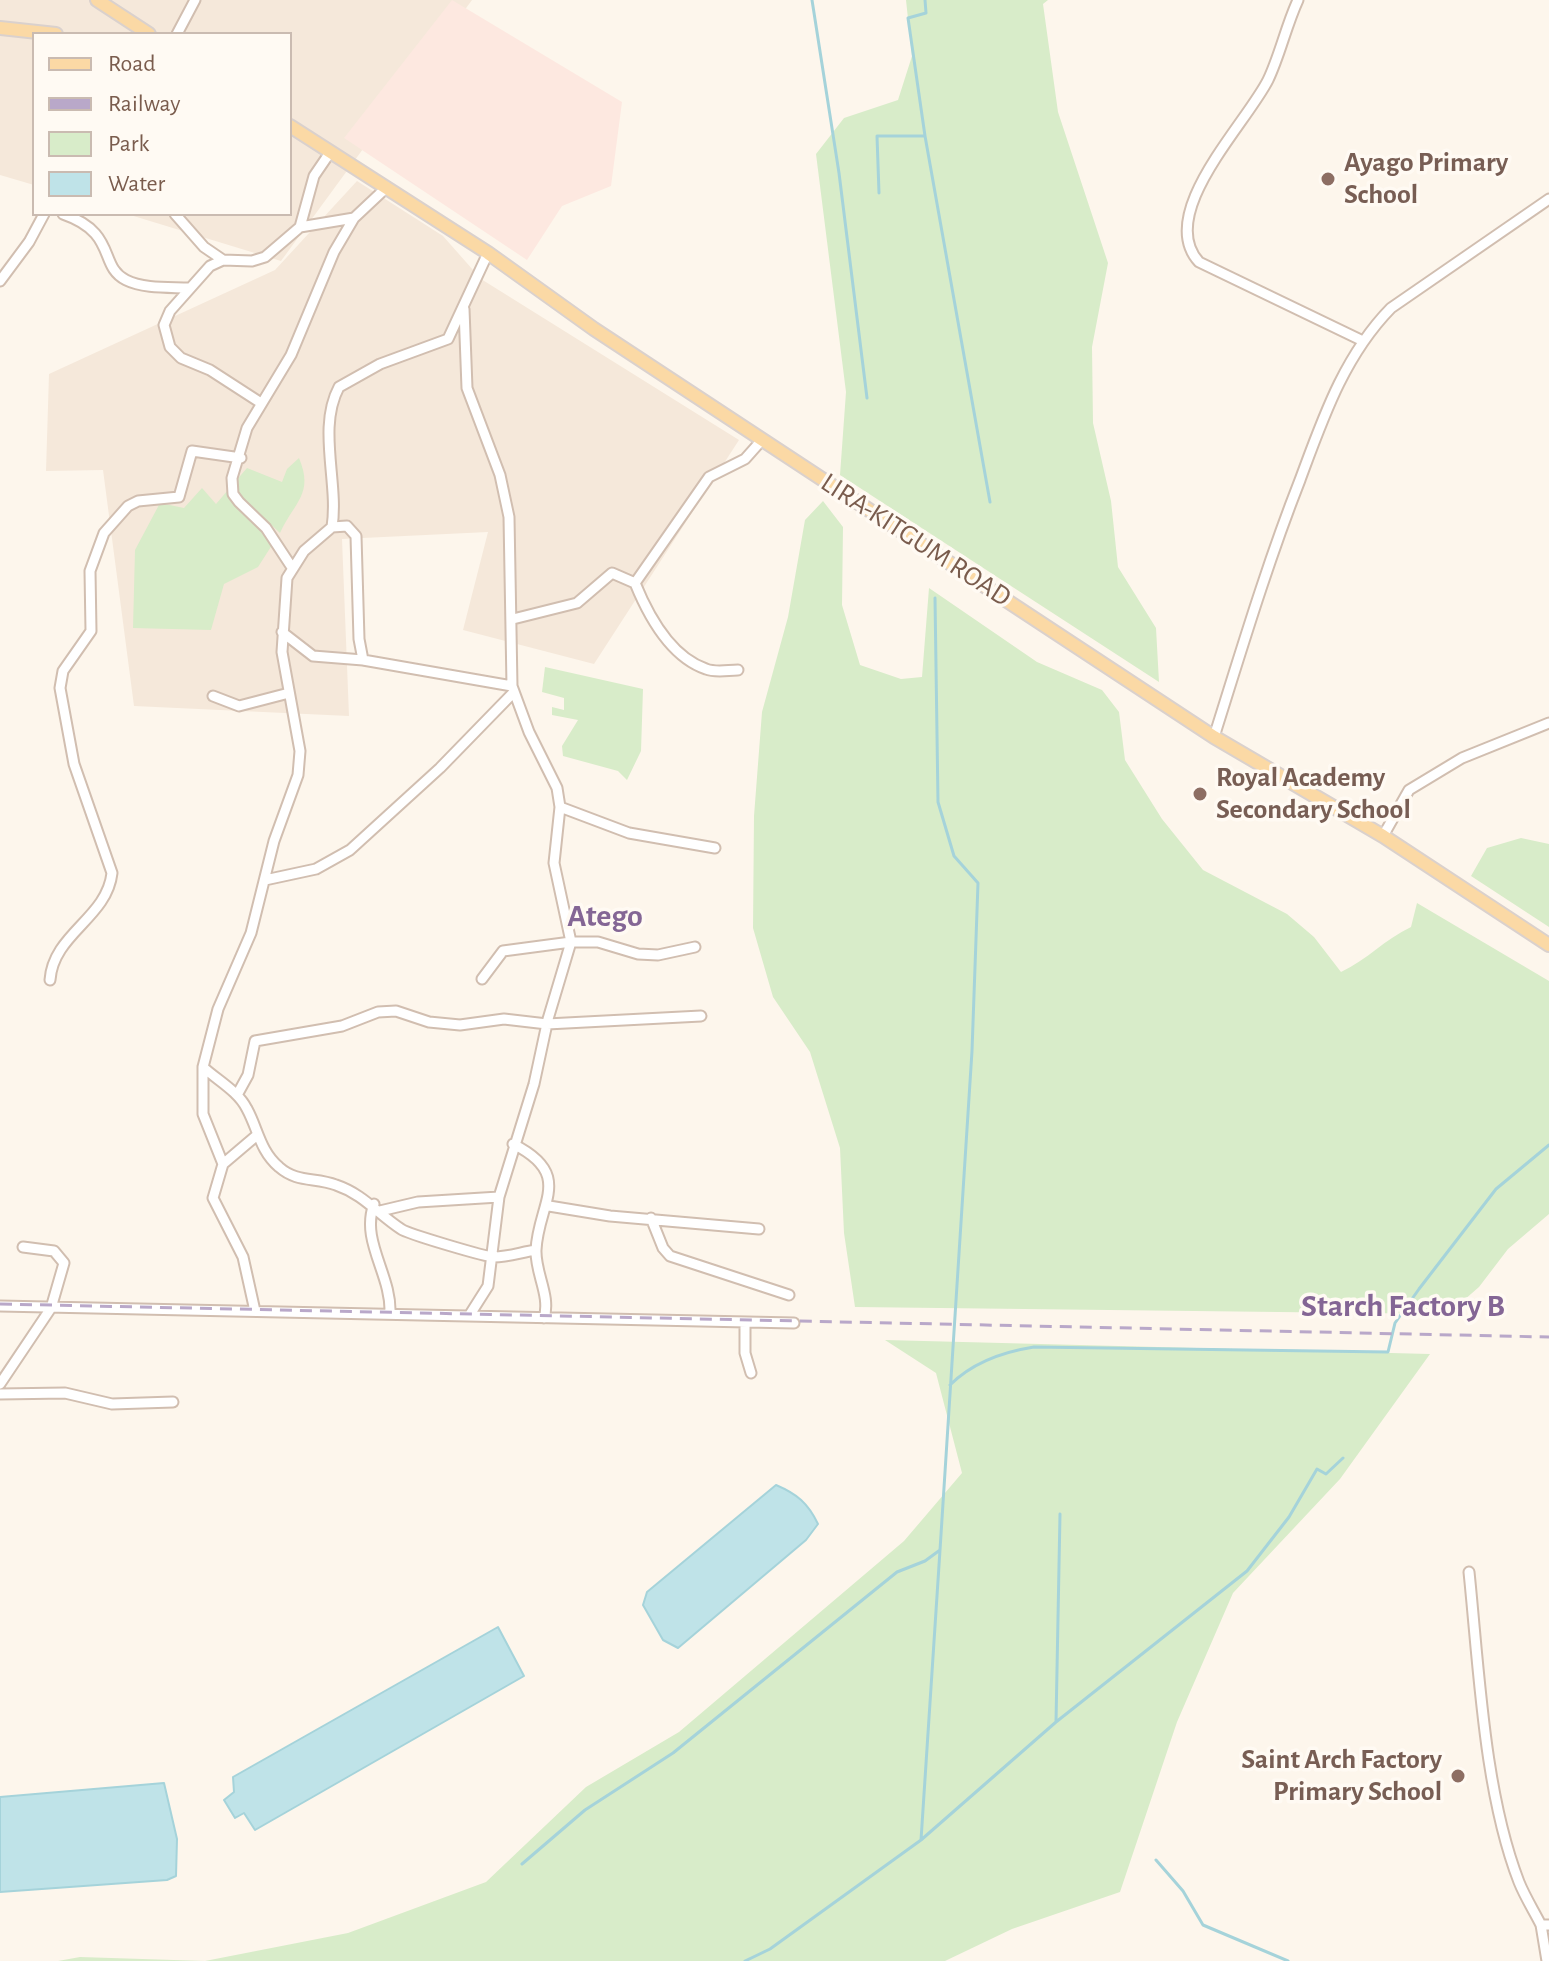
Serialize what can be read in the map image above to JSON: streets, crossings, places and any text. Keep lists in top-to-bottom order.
{
  "streets": {
    "main road": ["LIRA-KITGUM ROAD"]
  },
  "districts": ["Atego", "Starch Factory B"],
  "places": ["Ayago Primary School", "Royal Academy Secondary School", "Saint Arch Factory Primary School"],
  "legend": [
    "Road",
    "Railway",
    "Park",
    "Water"
  ]
}
